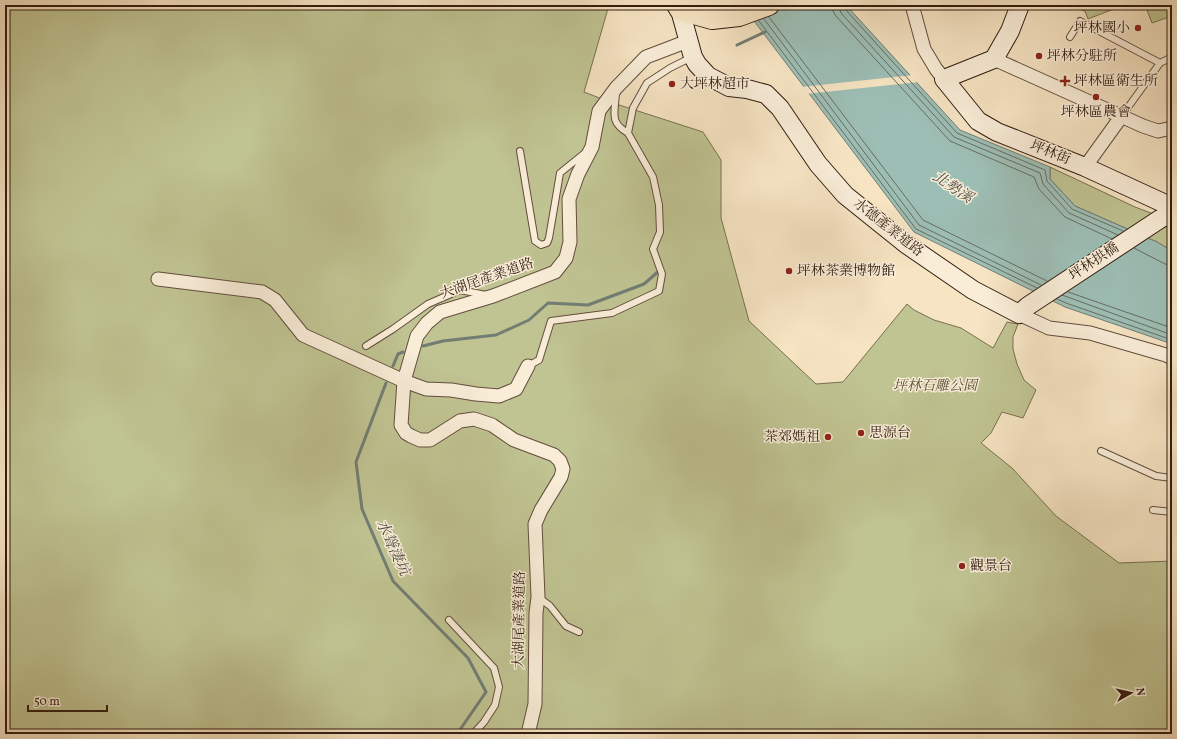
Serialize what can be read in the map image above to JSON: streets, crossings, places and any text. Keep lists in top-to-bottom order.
{
  "streets": {
    "street": [
      "坪林街",
      "水德產業道路",
      "坪林拱橋",
      "大湖尾產業道路"
    ]
  },
  "crossings": [
    ["水德產業道路", "坪林拱橋"],
    ["水德產業道路", "大湖尾產業道路"]
  ],
  "water": ["北勢溪", "水聳淒坑"],
  "parks": ["坪林石雕公園"],
  "places": {
    "other": [
      "坪林國小",
      "坪林分駐所",
      "大坪林超市",
      "坪林區農會",
      "坪林茶業博物館",
      "思源台",
      "茶郊媽祖",
      "觀景台"
    ],
    "health": ["坪林區衛生所"]
  },
  "scale_bar": "50 m",
  "north": "right"
}
